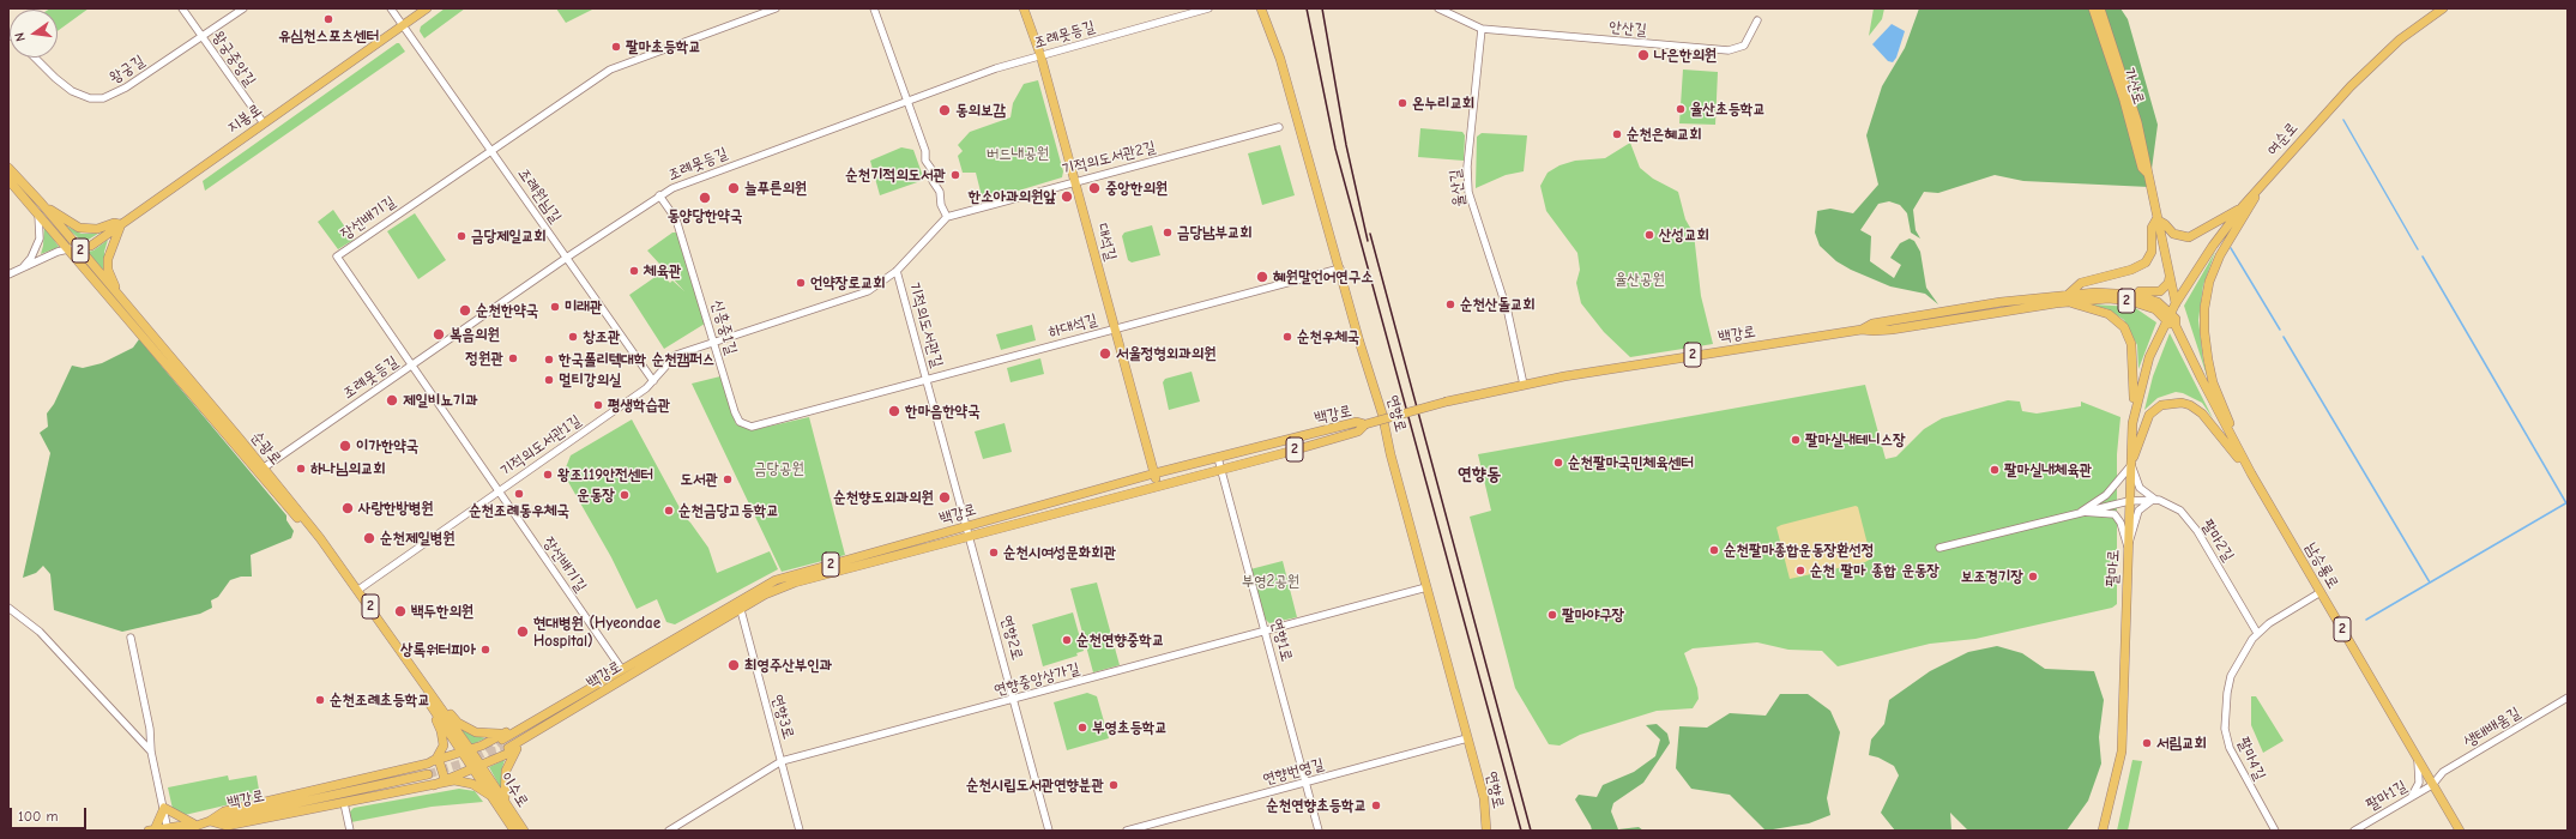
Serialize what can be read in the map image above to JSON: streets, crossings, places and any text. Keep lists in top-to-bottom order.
{
  "streets": {
    "main road": [
      "가산로",
      "지봉로",
      "여순로",
      "대석길",
      "2",
      "백강로",
      "연향로",
      "순광로",
      "남승룡로",
      "팔마로",
      "이수로"
    ],
    "street": [
      "안산길",
      "조례못등길",
      "왕궁중앙길",
      "왕궁길",
      "기적의도서관2길",
      "율산길",
      "조례원님길",
      "장선배기길",
      "기적의도서관길",
      "하대석길",
      "신흥중1길",
      "기적의도서관1길",
      "팔마2길",
      "연향2로",
      "연향1로",
      "연향중앙상가길",
      "연향3로",
      "생태배움길",
      "팔마4길",
      "연향번영길",
      "팔마1길"
    ]
  },
  "crossings": [
    ["안산길", "율산길"],
    ["조례못등길", "조례원님길"],
    ["조례못등길", "장선배기길"],
    ["조례못등길", "대석길"],
    ["조례못등길", "신흥중1길"],
    ["조례못등길", "순광로"],
    ["왕궁중앙길", "왕궁길"],
    ["왕궁중앙길", "지봉로"],
    ["가산로", "여순로"],
    ["지봉로", "조례원님길"],
    ["지봉로", "순광로"],
    ["여순로", "백강로"],
    ["여순로", "팔마로"],
    ["기적의도서관2길", "대석길"],
    ["기적의도서관2길", "기적의도서관길"],
    ["율산길", "백강로"],
    ["조례원님길", "장선배기길"],
    ["조례원님길", "기적의도서관1길"],
    ["장선배기길", "2"],
    ["장선배기길", "기적의도서관1길"],
    ["대석길", "하대석길"],
    ["대석길", "백강로"],
    ["2", "백강로"],
    ["2", "순광로"],
    ["2", "이수로"],
    ["기적의도서관길", "하대석길"],
    ["기적의도서관길", "백강로"],
    ["기적의도서관길", "기적의도서관1길"],
    ["기적의도서관길", "연향2로"],
    ["하대석길", "신흥중1길"],
    ["하대석길", "연향로"],
    ["신흥중1길", "기적의도서관1길"],
    ["백강로", "남승룡로"],
    ["백강로", "팔마로"],
    ["백강로", "연향2로"],
    ["백강로", "연향1로"],
    ["백강로", "연향3로"],
    ["연향로", "연향중앙상가길"],
    ["연향로", "연향번영길"],
    ["기적의도서관1길", "순광로"],
    ["순광로", "이수로"],
    ["팔마2길", "팔마로"],
    ["팔마2길", "팔마4길"],
    ["남승룡로", "생태배움길"],
    ["남승룡로", "팔마4길"],
    ["남승룡로", "팔마1길"],
    ["연향2로", "연향중앙상가길"],
    ["연향1로", "연향중앙상가길"],
    ["연향1로", "연향번영길"],
    ["연향중앙상가길", "연향3로"],
    ["생태배움길", "팔마1길"]
  ],
  "districts": ["연향동"],
  "parks": [
    "버드내공원",
    "율산공원",
    "금당공원",
    "부영2공원"
  ],
  "places": [
    "유심천스포츠센터",
    "팔마초등학교",
    "나은한의원",
    "온누리교회",
    "율산초등학교",
    "동의보감",
    "순천은혜교회",
    "순천기적의도서관",
    "늘푸른의원",
    "중앙한의원",
    "한소아과의원앞",
    "동양당한약국",
    "금당남부교회",
    "산성교회",
    "금당제일교회",
    "체육관",
    "혜원말언어연구소",
    "언약장로교회",
    "순천산돌교회",
    "미래관",
    "순천한약국",
    "복음의원",
    "창조관",
    "순천우체국",
    "서울정형외과의원",
    "정원관",
    "한국폴리텍대학 순천캠퍼스",
    "멀티강의실",
    "제일비뇨기과",
    "평생학습관",
    "한마음한약국",
    "팔마실내테니스장",
    "이가한약국",
    "순천팔마국민체육센터",
    "하나님의교회",
    "팔마실내체육관",
    "왕조119안전센터",
    "도서관",
    "순천조례동우체국",
    "운동장",
    "순천향도외과의원",
    "사랑한방병원",
    "순천금당고등학교",
    "순천제일병원",
    "순천팔마종합운동장환선정",
    "순천시여성문화회관",
    "순천 팔마 종합 운동장",
    "보조경기장",
    "백두한의원",
    "팔마야구장",
    "현대병원 (Hyeondae Hospital)",
    "순천연향중학교",
    "상록워터피아",
    "최영주산부인과",
    "순천조례초등학교",
    "부영초등학교",
    "서림교회",
    "순천시립도서관연향분관",
    "순천연향초등학교"
  ],
  "scale_bar": "100 m",
  "north": "left"
}
